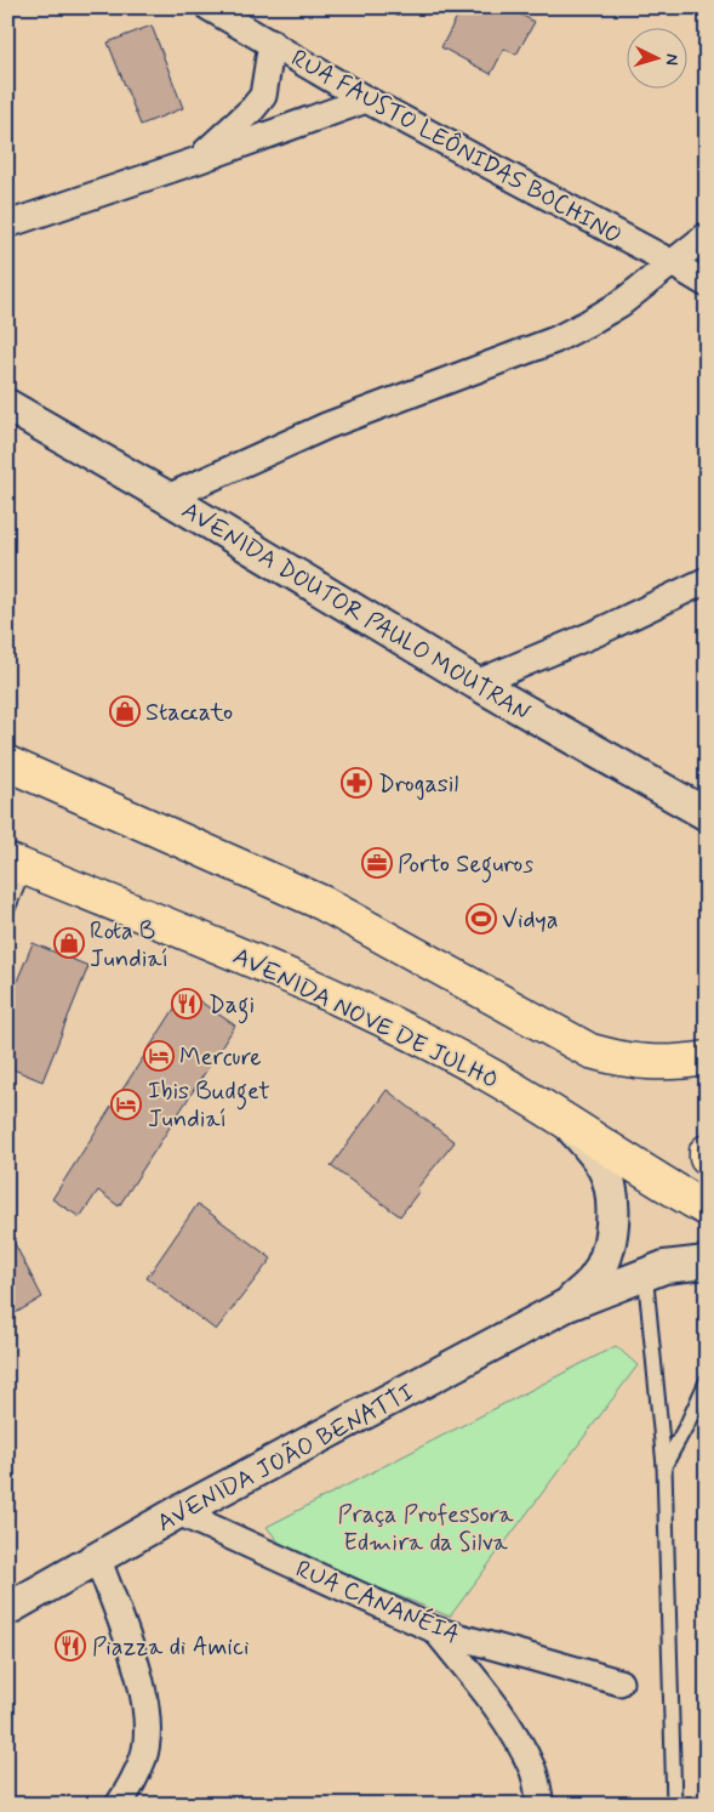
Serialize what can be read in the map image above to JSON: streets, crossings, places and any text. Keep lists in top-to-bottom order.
{
  "streets": {
    "main road": ["AVENIDA NOVE DE JULHO"],
    "street": [
      "RUA FAUSTO LEÔNIDAS BOCHINO",
      "AVENIDA DOUTOR PAULO MOUTRAN",
      "AVENIDA JOÃO BENATTI",
      "RUA CANANÉIA"
    ]
  },
  "crossings": [
    ["AVENIDA NOVE DE JULHO", "AVENIDA JOÃO BENATTI"],
    ["AVENIDA JOÃO BENATTI", "RUA CANANÉIA"]
  ],
  "parks": ["Praça Professora Edmira da Silva"],
  "places": {
    "shop": ["Staccato", "Rota B Jundiaí"],
    "pharmacy": ["Drogasil"],
    "office": ["Porto Seguros"],
    "sports": ["Vidya"],
    "restaurant": ["Dagi", "Piazza di Amici"],
    "hotel": ["Mercure", "Ibis Budget Jundiaí"]
  },
  "north": "right"
}
